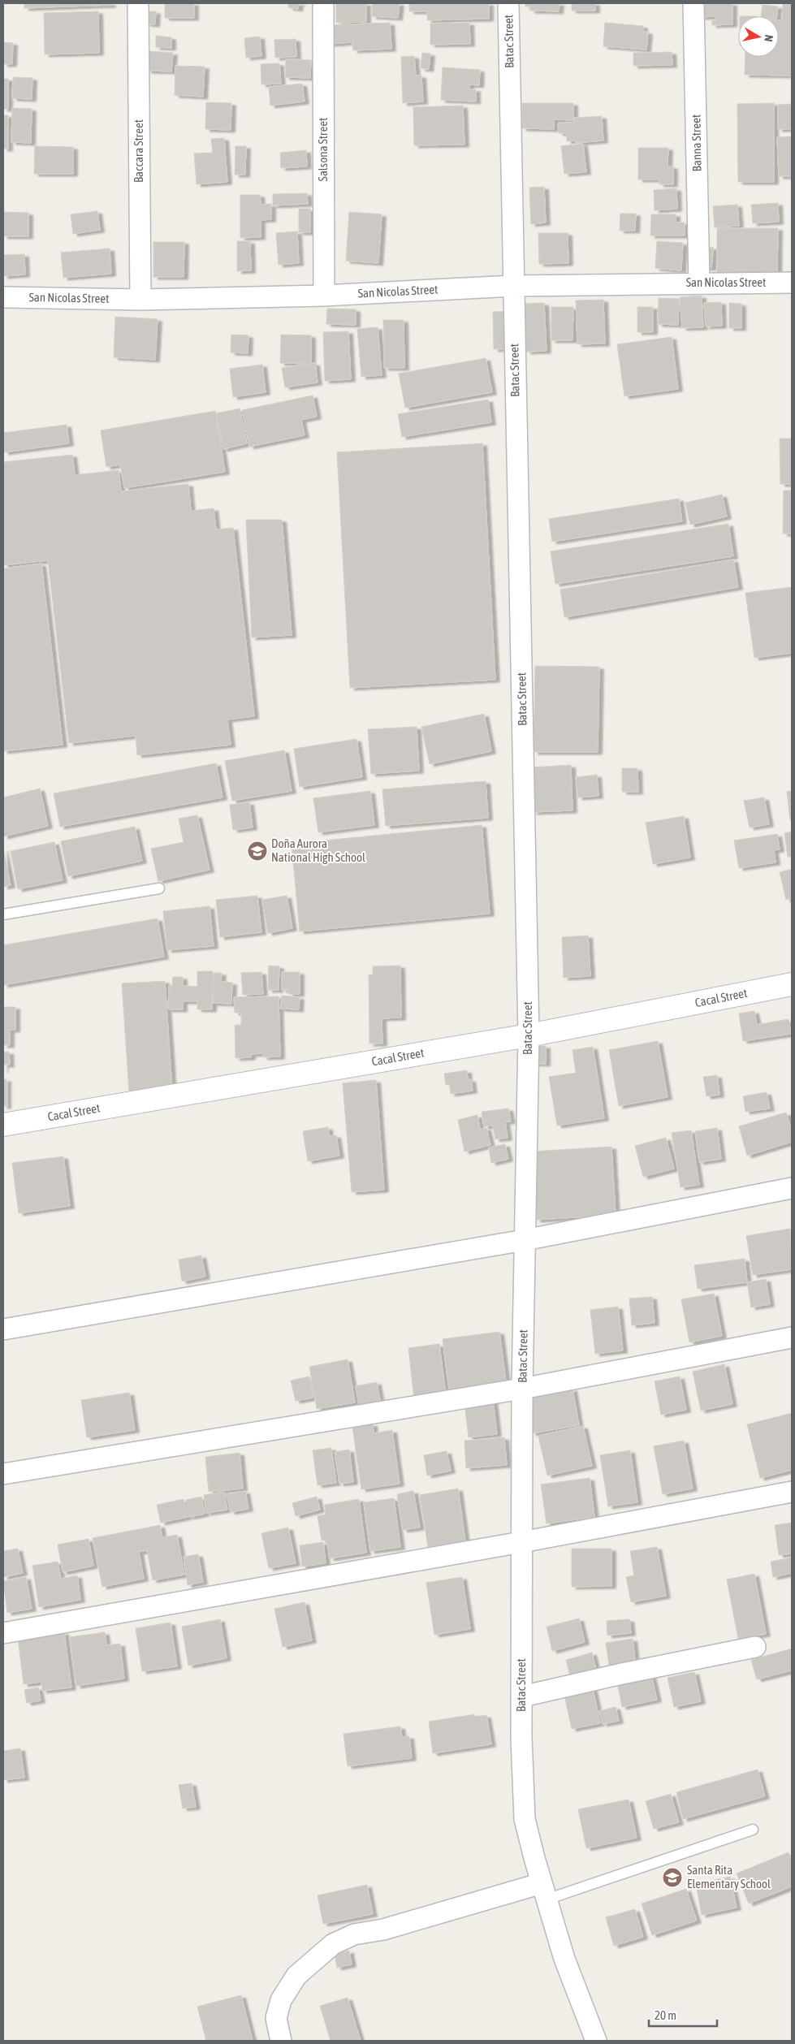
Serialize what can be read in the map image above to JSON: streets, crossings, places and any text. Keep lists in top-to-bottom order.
{
  "streets": {
    "street": [
      "Batac Street",
      "Banna Street",
      "Salsona Street",
      "Baccara Street",
      "San Nicolas Street",
      "Cacal Street"
    ]
  },
  "crossings": [
    ["Batac Street", "San Nicolas Street"],
    ["Batac Street", "Cacal Street"],
    ["Banna Street", "San Nicolas Street"],
    ["Salsona Street", "San Nicolas Street"],
    ["Baccara Street", "San Nicolas Street"]
  ],
  "places": {
    "school or university": ["Doña Aurora National High School", "Santa Rita Elementary School"]
  },
  "scale_bar": "20 m",
  "north": "right"
}
